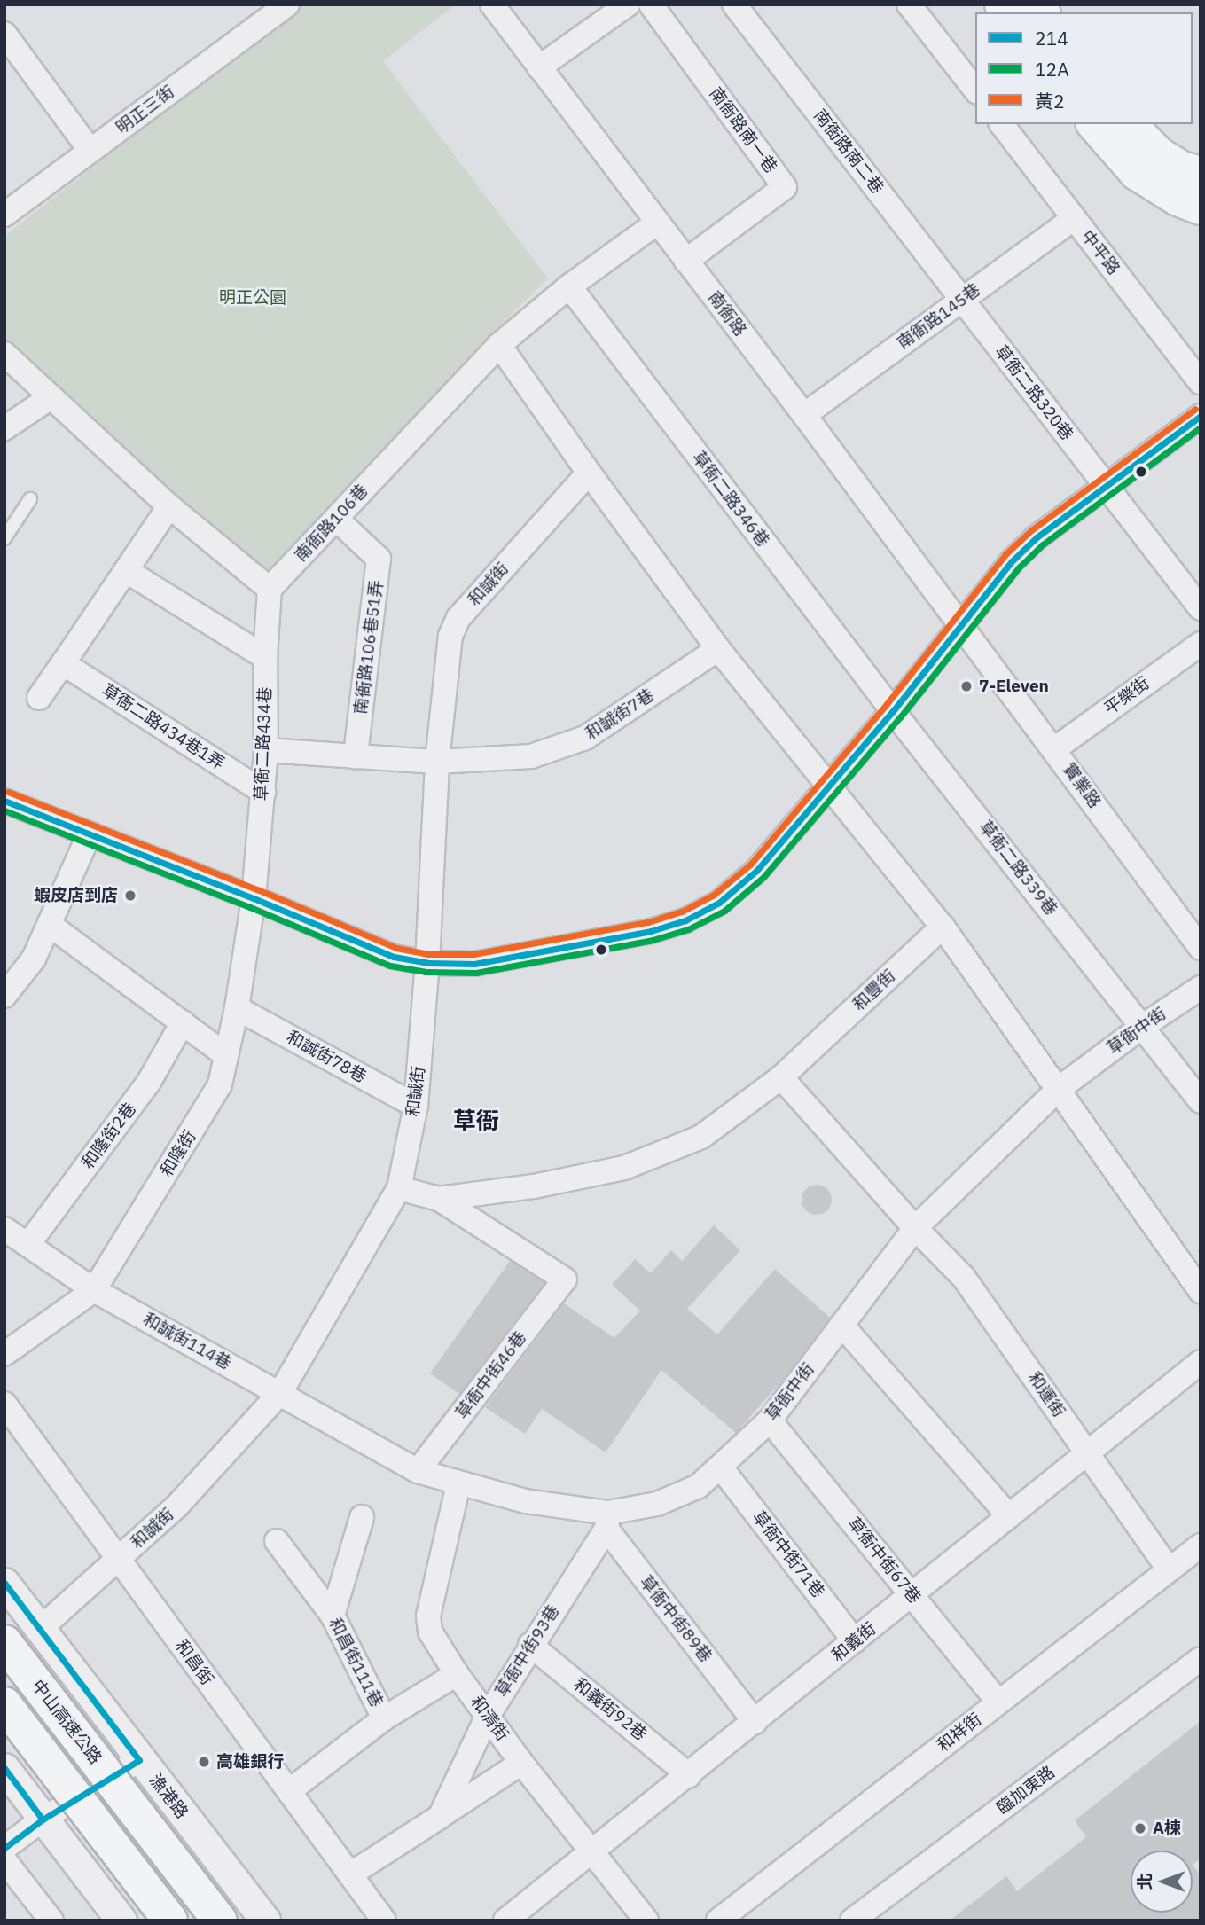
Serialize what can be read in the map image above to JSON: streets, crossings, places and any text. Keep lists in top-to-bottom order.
{
  "streets": {
    "highway": ["中山高速公路"],
    "street": [
      "明正三街",
      "南衙路南一巷",
      "南衙路南二巷",
      "中平路",
      "南衙路",
      "南衙路145巷",
      "草衙二路320巷",
      "草衙二路346巷",
      "南衙路106巷",
      "和誠街",
      "南衙路106巷51弄",
      "平樂街",
      "和誠街7巷",
      "草衙二路434巷1弄",
      "草衙二路434巷",
      "實業路",
      "草衙二路339巷",
      "和豐街",
      "草衙中街",
      "和誠街78巷",
      "和隆街2巷",
      "和隆街",
      "和誠街114巷",
      "草衙中街46巷",
      "和運街",
      "草衙中街71巷",
      "草衙中街67巷",
      "草衙中街89巷",
      "和義街",
      "草衙中街93巷",
      "和昌街",
      "和昌街111巷",
      "和義街92巷",
      "和清街",
      "和祥街",
      "臨加東路",
      "漁港路"
    ]
  },
  "crossings": [
    ["南衙路南一巷", "南衙路"],
    ["南衙路南二巷", "南衙路145巷"],
    ["南衙路南二巷", "草衙二路320巷"],
    ["中平路", "南衙路145巷"],
    ["南衙路", "南衙路145巷"],
    ["南衙路", "南衙路106巷"],
    ["南衙路", "實業路"],
    ["南衙路145巷", "草衙二路320巷"],
    ["草衙二路346巷", "南衙路106巷"],
    ["草衙二路346巷", "草衙二路339巷"],
    ["南衙路106巷", "南衙路106巷51弄"],
    ["南衙路106巷", "草衙二路434巷"],
    ["和誠街", "和誠街7巷"],
    ["和誠街", "和豐街"],
    ["和誠街", "草衙中街"],
    ["和誠街", "和誠街78巷"],
    ["和誠街", "和誠街114巷"],
    ["和誠街", "和昌街"],
    ["和誠街", "漁港路"],
    ["南衙路106巷51弄", "和誠街7巷"],
    ["平樂街", "實業路"],
    ["和誠街7巷", "草衙二路434巷"],
    ["草衙二路434巷1弄", "草衙二路434巷"],
    ["草衙二路434巷", "和隆街"],
    ["草衙二路339巷", "草衙中街"],
    ["和豐街", "草衙中街46巷"],
    ["和豐街", "和運街"],
    ["草衙中街", "和誠街114巷"],
    ["草衙中街", "草衙中街46巷"],
    ["草衙中街", "和運街"],
    ["草衙中街", "草衙中街71巷"],
    ["草衙中街", "草衙中街67巷"],
    ["草衙中街", "草衙中街89巷"],
    ["草衙中街", "草衙中街93巷"],
    ["草衙中街", "和清街"],
    ["和誠街78巷", "和隆街"],
    ["和隆街2巷", "和誠街114巷"],
    ["和隆街", "和誠街114巷"],
    ["和運街", "和義街"],
    ["和運街", "和祥街"],
    ["草衙中街71巷", "和義街"],
    ["草衙中街67巷", "和義街"],
    ["草衙中街67巷", "和祥街"],
    ["草衙中街89巷", "和義街"],
    ["草衙中街89巷", "草衙中街93巷"],
    ["和義街", "和義街92巷"],
    ["和義街", "和清街"],
    ["草衙中街93巷", "和義街92巷"],
    ["草衙中街93巷", "和清街"],
    ["和昌街", "和昌街111巷"]
  ],
  "districts": ["草衙"],
  "parks": ["明正公園"],
  "places": [
    "7-Eleven",
    "蝦皮店到店",
    "高雄銀行",
    "A棟"
  ],
  "lines": ["transit line 黃2", "transit line 214", "transit line 12A"],
  "legend": ["214", "12A", "黃2"],
  "north": "left"
}
